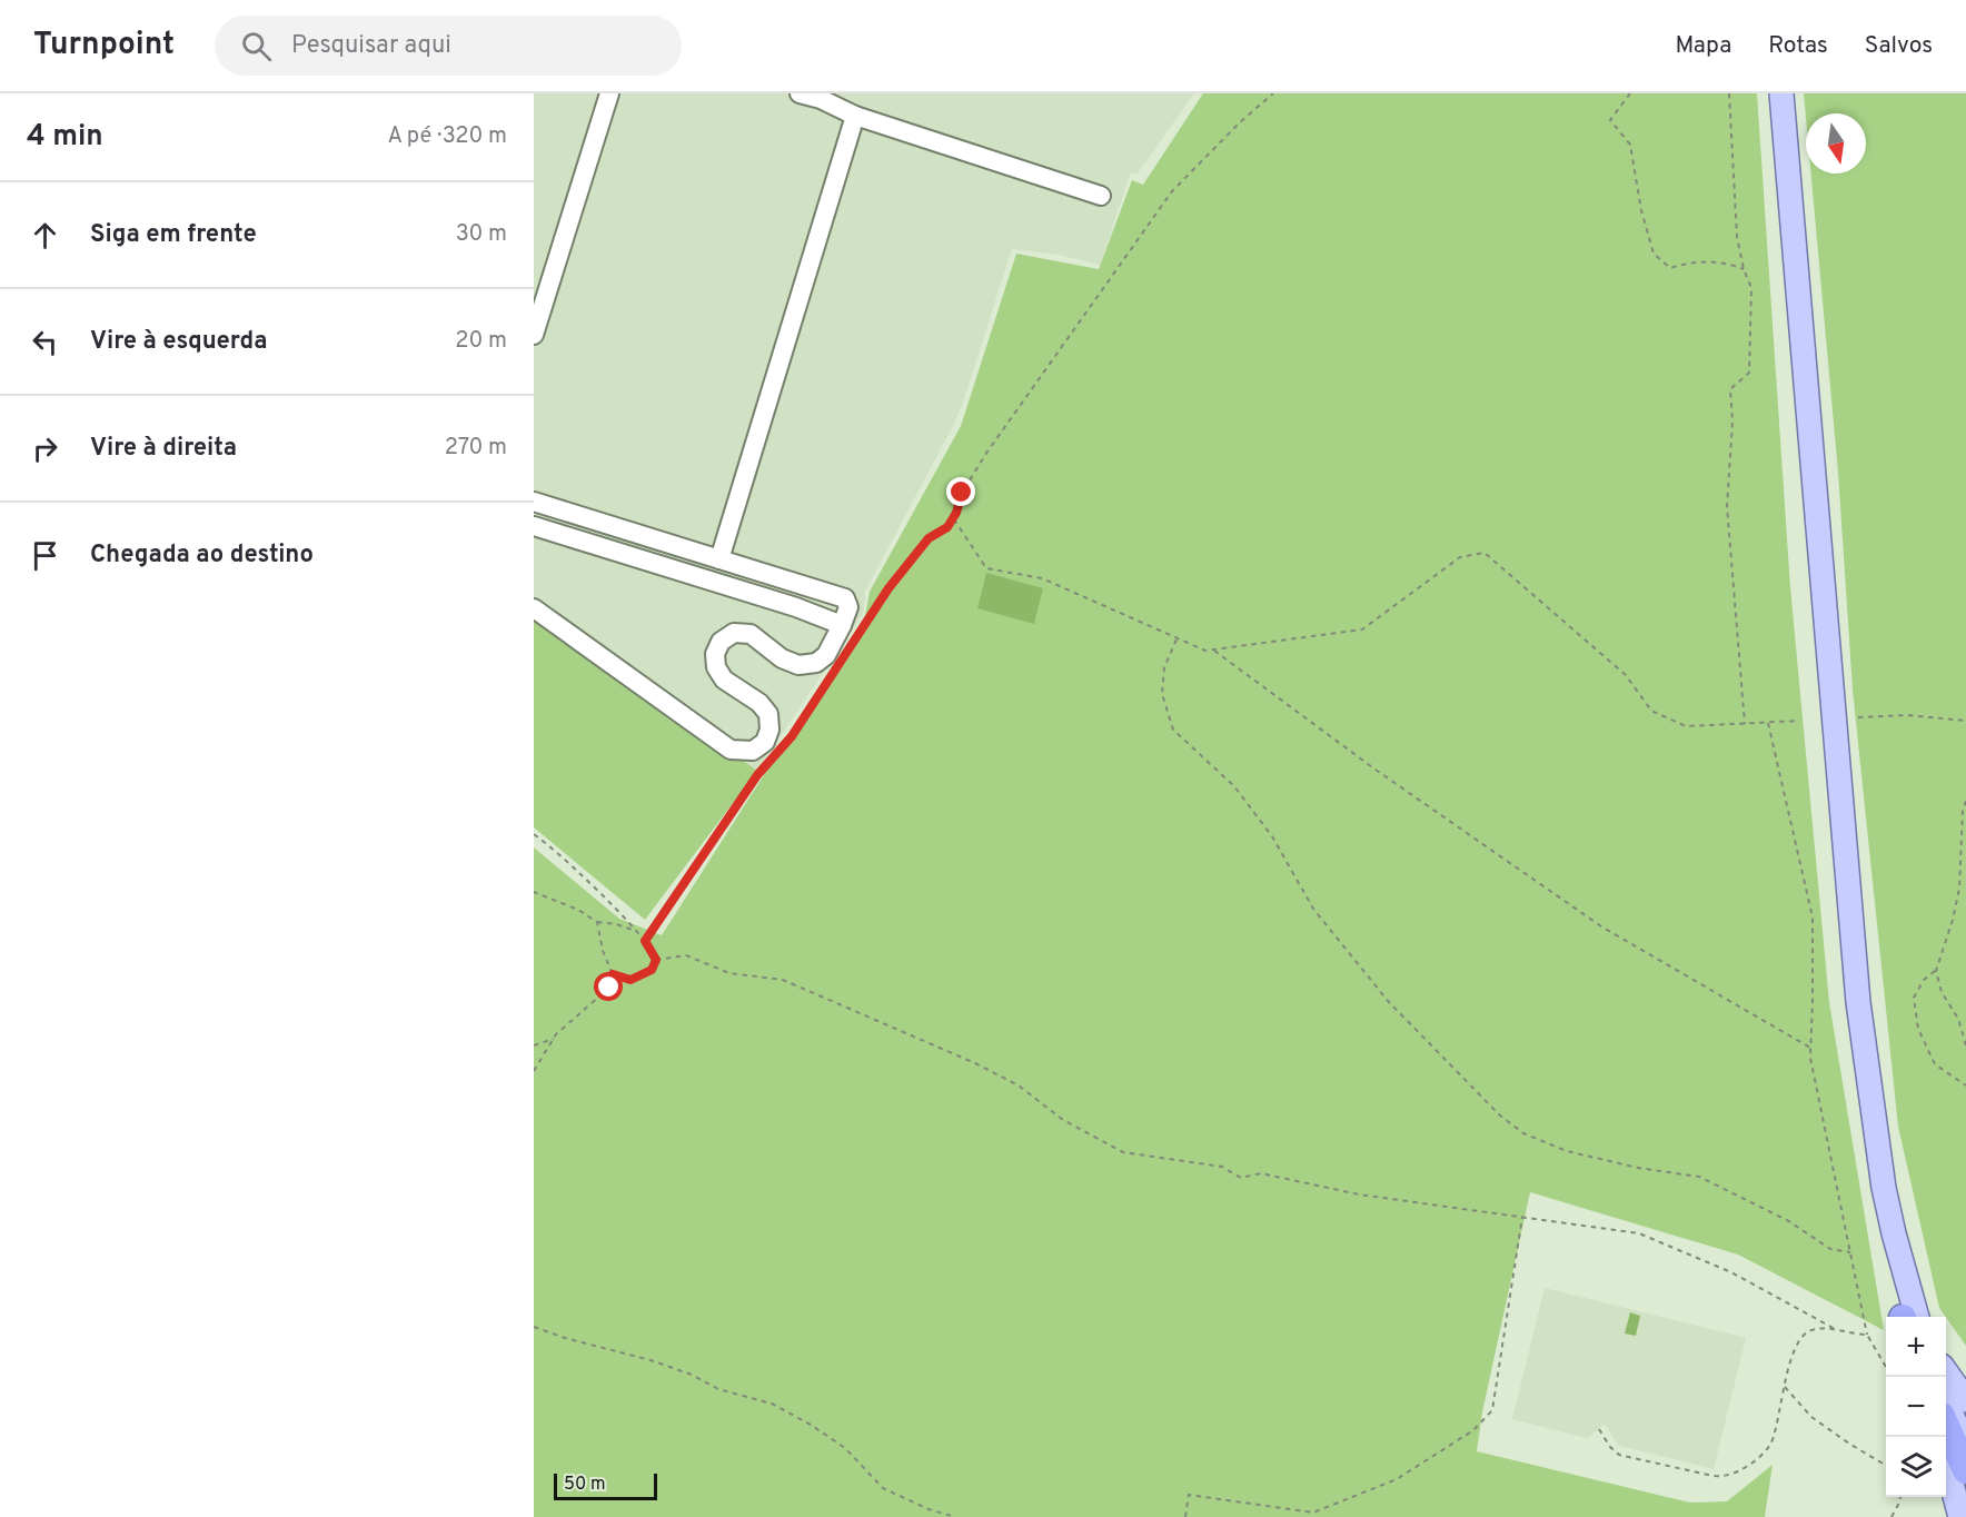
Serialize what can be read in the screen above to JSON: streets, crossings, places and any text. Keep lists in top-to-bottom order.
{
  "scale_bar": "50 m",
  "north": "bottom",
  "page": {
    "header": "Turnpoint",
    "search": "Pesquisar aqui",
    "nav": ["Mapa", "Rotas", "Salvos"],
    "heading": ["4 min", "A pé · 320 m"],
    "list": [
      ["Siga em frente", "30 m"],
      ["Vire à esquerda", "20 m"],
      ["Vire à direita", "270 m"],
      "Chegada ao destino"
    ],
    "map_buttons": ["+", "−"],
    "scale": "50 m"
  }
}
